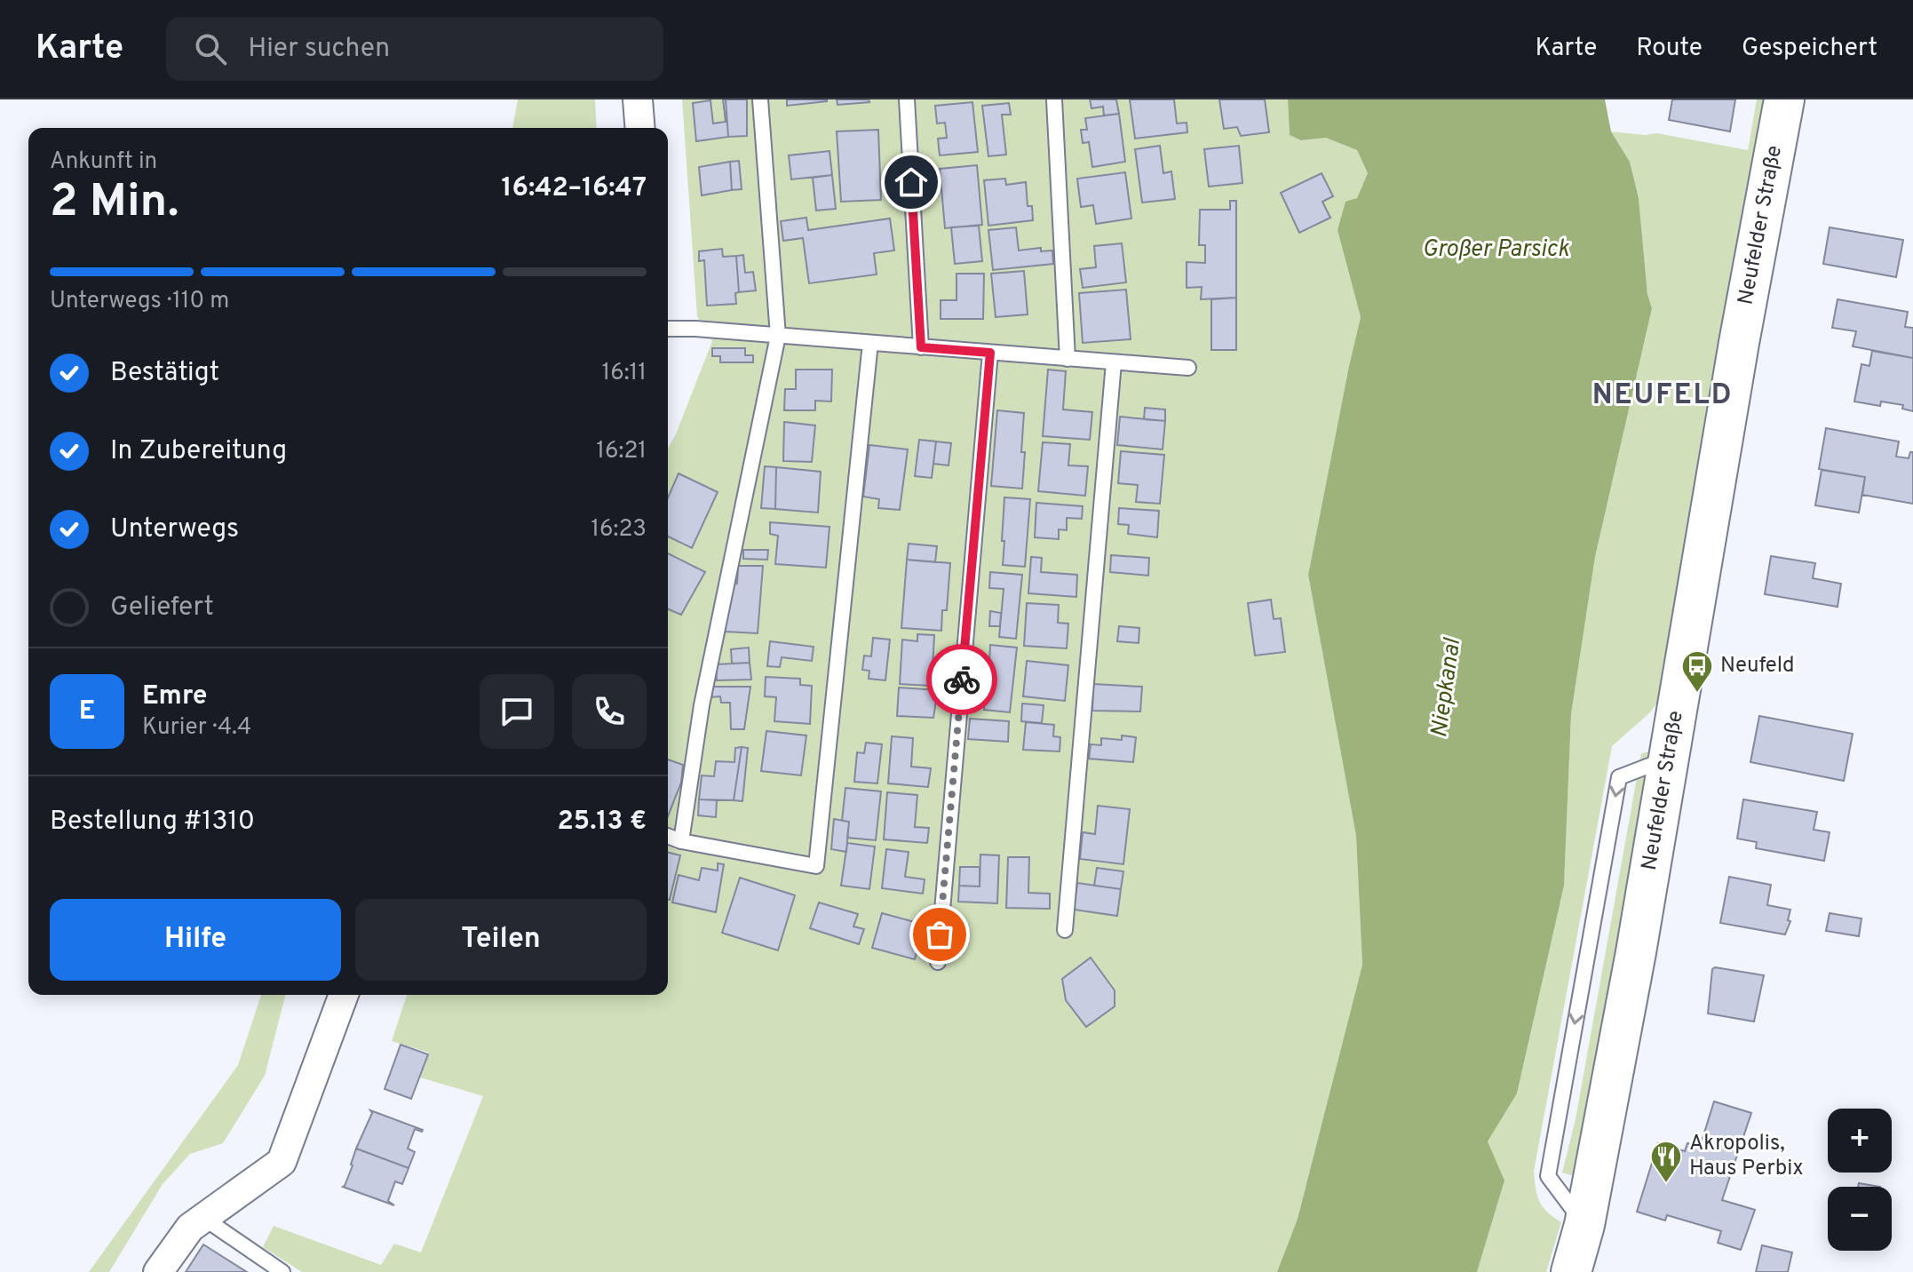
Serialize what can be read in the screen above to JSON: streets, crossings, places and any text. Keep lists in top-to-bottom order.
{
  "streets": {
    "main road": ["Neufelder Straße"]
  },
  "districts": ["NEUFELD"],
  "water": ["Großer Parsick", "Niepkanal"],
  "places": {
    "bus stop": ["Neufeld"],
    "restaurant": ["Akropolis, Haus Perbix"]
  },
  "page": {
    "header": "Karte",
    "search": "Hier suchen",
    "nav": ["Karte", "Route", "Gespeichert"],
    "heading": ["2 Min.", "Ankunft in", "16:42–16:47"],
    "panel": [
      "Emre",
      "Kurier · 4.4",
      "Bestellung #1310",
      "25.13 €"
    ],
    "bar": "Unterwegs · 110 m",
    "list": [
      ["Bestätigt", "16:11"],
      ["In Zubereitung", "16:21"],
      ["Unterwegs", "16:23"],
      "Geliefert"
    ],
    "round": "E",
    "buttons": ["Hilfe", "Teilen"],
    "map_buttons": ["+", "−"]
  }
}
